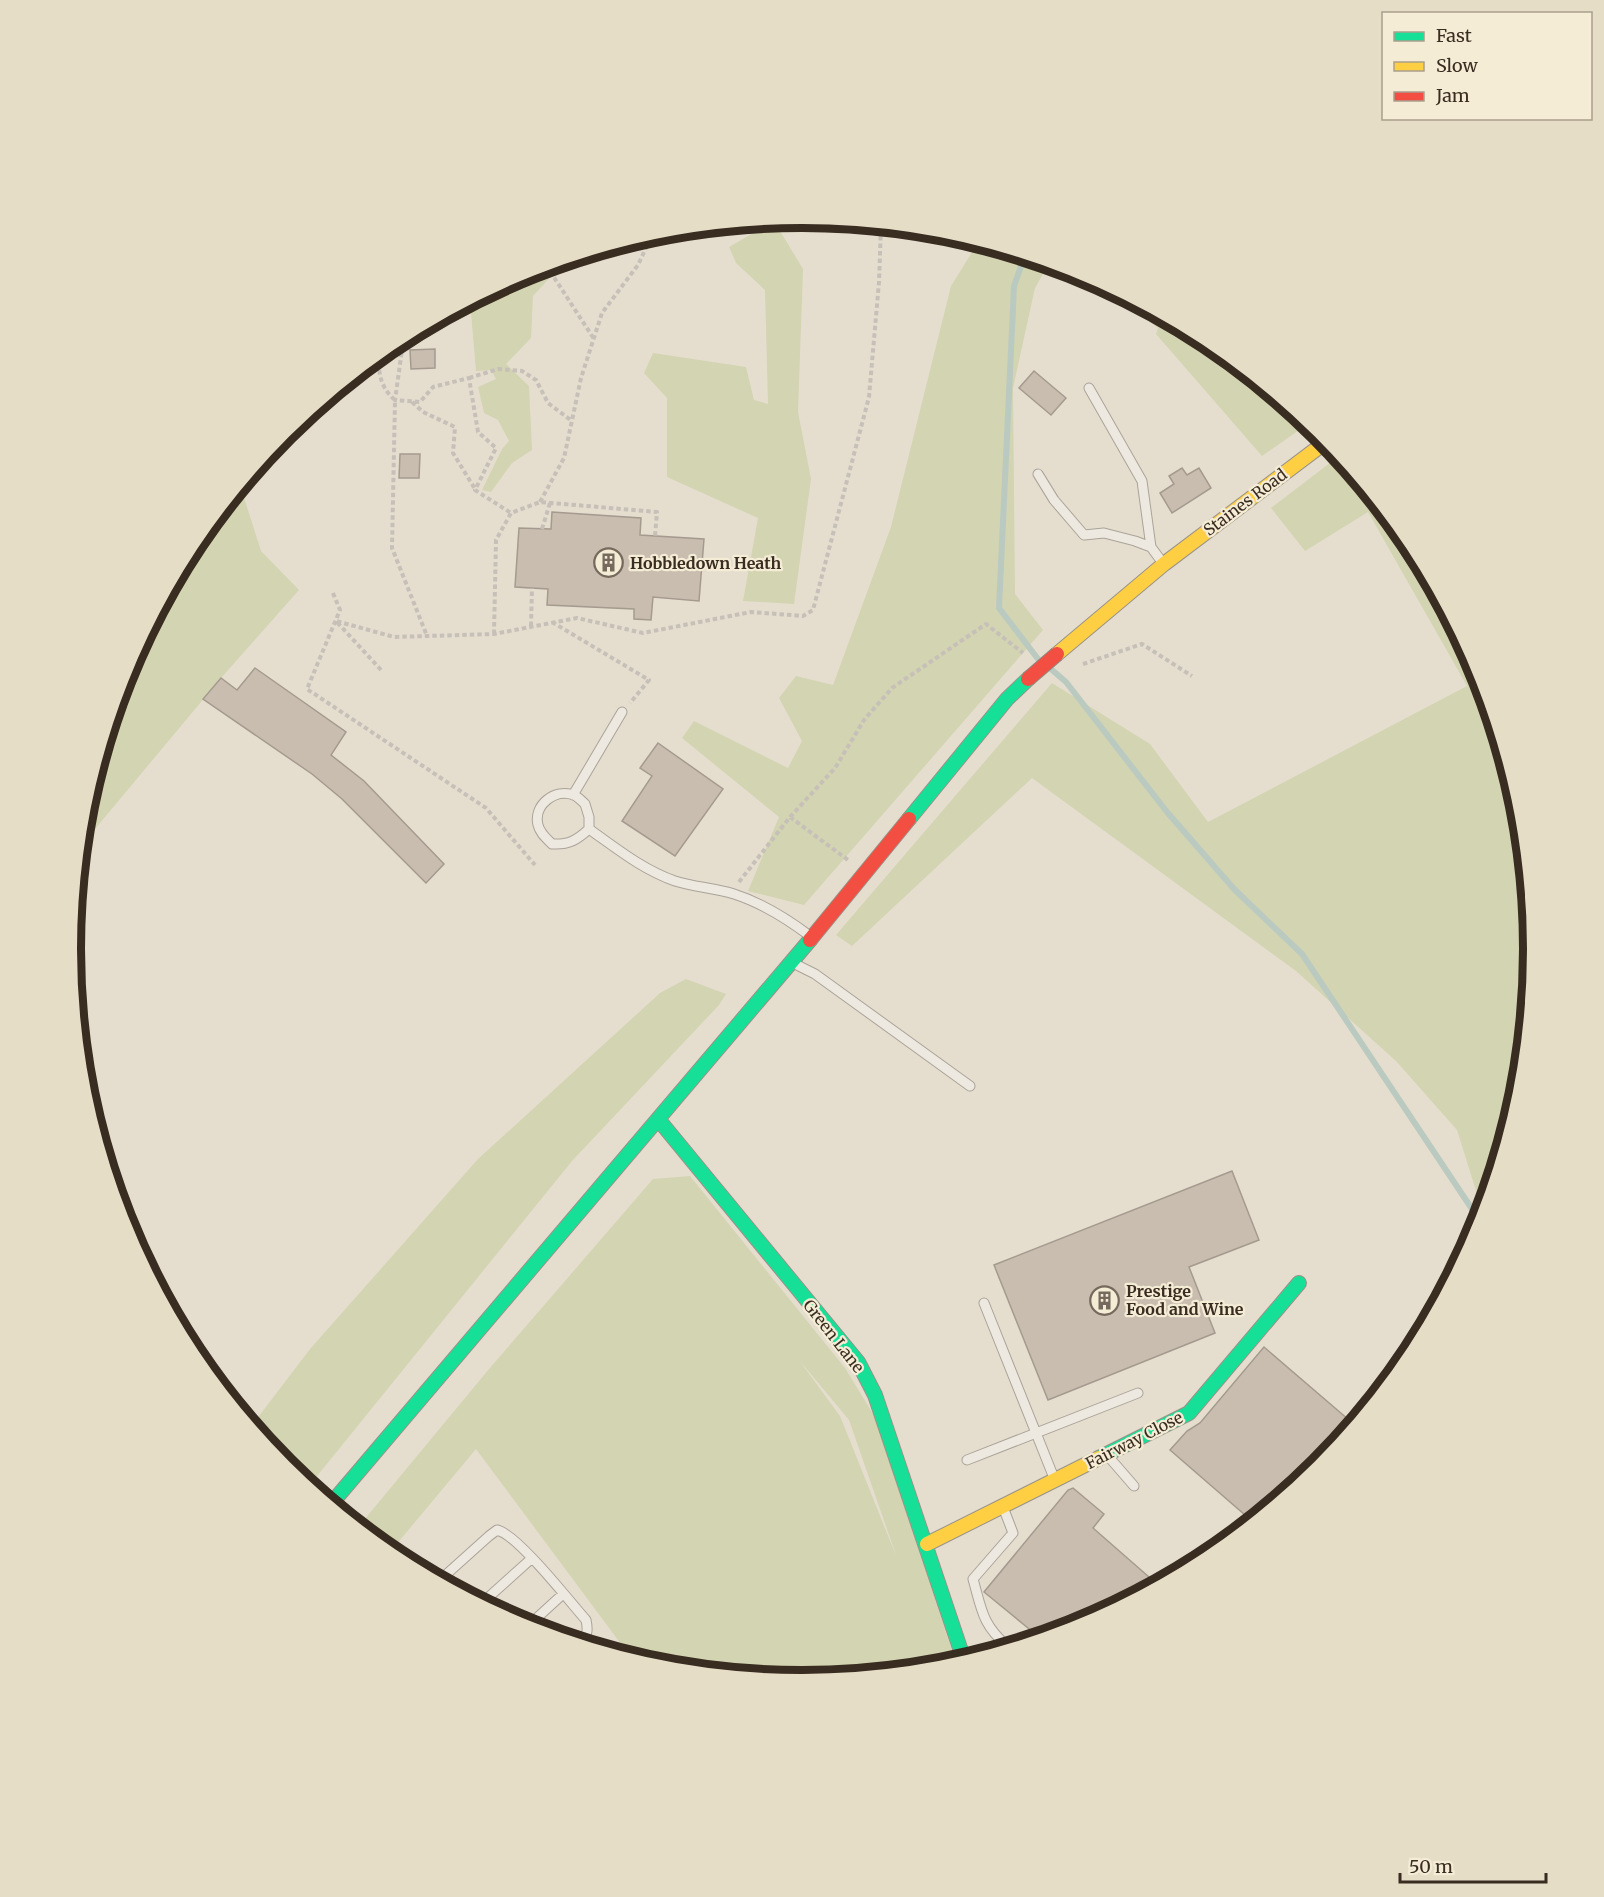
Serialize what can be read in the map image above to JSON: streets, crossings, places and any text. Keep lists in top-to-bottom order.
{
  "streets": {
    "main road": ["Staines Road", "Green Lane", "Fairway Close"]
  },
  "crossings": [
    ["Staines Road", "Green Lane"],
    ["Green Lane", "Fairway Close"]
  ],
  "places": {
    "building": ["Hobbledown Heath", "Prestige Food and Wine"]
  },
  "legend": ["Fast", "Slow", "Jam"],
  "scale_bar": "50 m"
}
